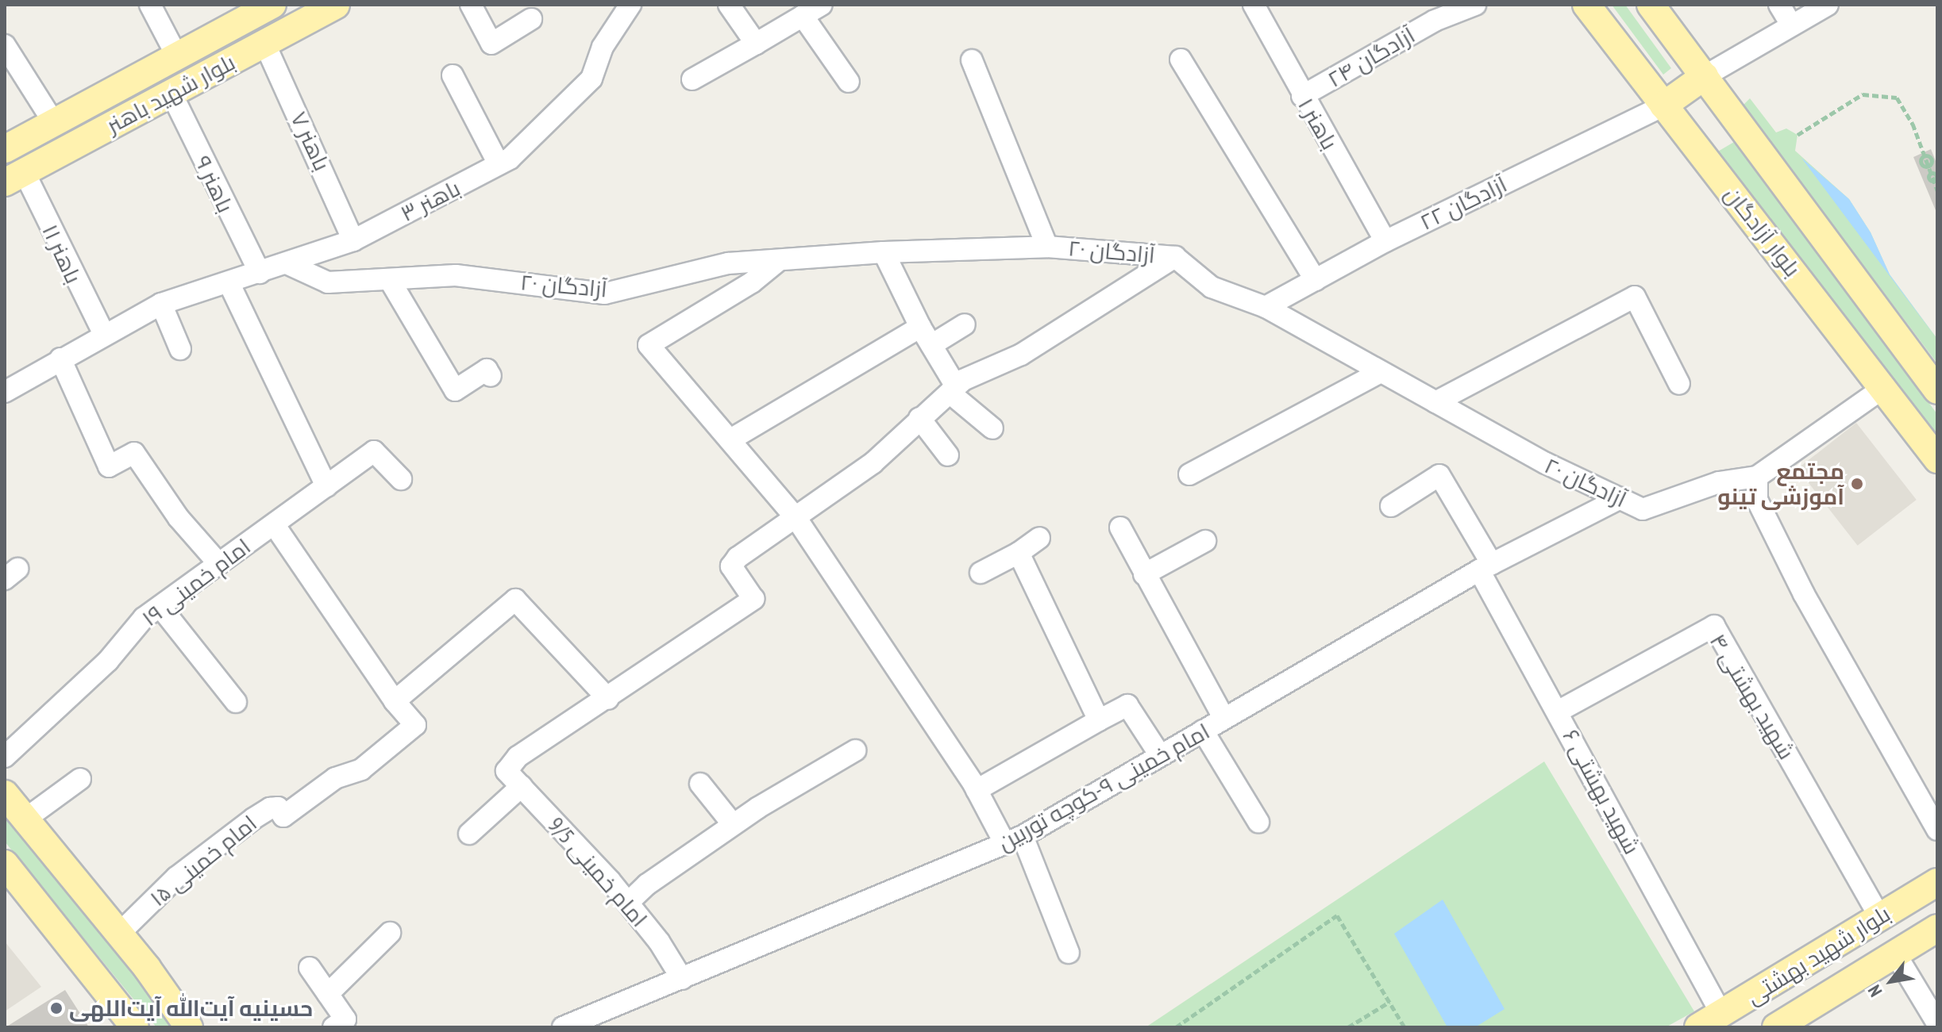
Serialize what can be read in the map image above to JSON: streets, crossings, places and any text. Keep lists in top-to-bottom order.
{
  "streets": {
    "main road": ["بلوار شهید باهنر", "بلوار آزادگان", "بلوار شهید بهشتی"],
    "street": [
      "آزادگان ۲۴",
      "باهنر ۱",
      "باهنر ۷",
      "باهنر ۹",
      "باهنر ۳",
      "آزادگان ۲۲",
      "آزادگان ۲۰",
      "باهنر ۱۱",
      "امام خمینی ۱۹",
      "شهید بهشتی ۴",
      "امام خمینی ۹-کوچه توربین",
      "شهید بهشتی ۶",
      "امام خمینی ۱۵",
      "امام خمینی 9/5"
    ]
  },
  "crossings": [
    ["آزادگان ۲۴", "باهنر ۱"],
    ["بلوار شهید باهنر", "باهنر ۷"],
    ["بلوار شهید باهنر", "باهنر ۹"],
    ["بلوار شهید باهنر", "باهنر ۱۱"],
    ["باهنر ۱", "آزادگان ۲۲"],
    ["باهنر ۷", "باهنر ۳"],
    ["باهنر ۹", "باهنر ۳"],
    ["باهنر ۳", "آزادگان ۲۰"],
    ["باهنر ۳", "باهنر ۱۱"],
    ["آزادگان ۲۲", "بلوار آزادگان"],
    ["آزادگان ۲۲", "آزادگان ۲۰"],
    ["بلوار آزادگان", "آزادگان ۲۰"],
    ["آزادگان ۲۰", "امام خمینی ۹-کوچه توربین"],
    ["شهید بهشتی ۴", "شهید بهشتی ۶"],
    ["شهید بهشتی ۴", "بلوار شهید بهشتی"],
    ["امام خمینی ۹-کوچه توربین", "شهید بهشتی ۶"],
    ["امام خمینی ۹-کوچه توربین", "امام خمینی 9/5"],
    ["شهید بهشتی ۶", "بلوار شهید بهشتی"]
  ],
  "places": ["مجتمع آموزشی تینو", "حسینیه آیت‌الله آیت‌اللهی"],
  "north": "bottom left"
}
